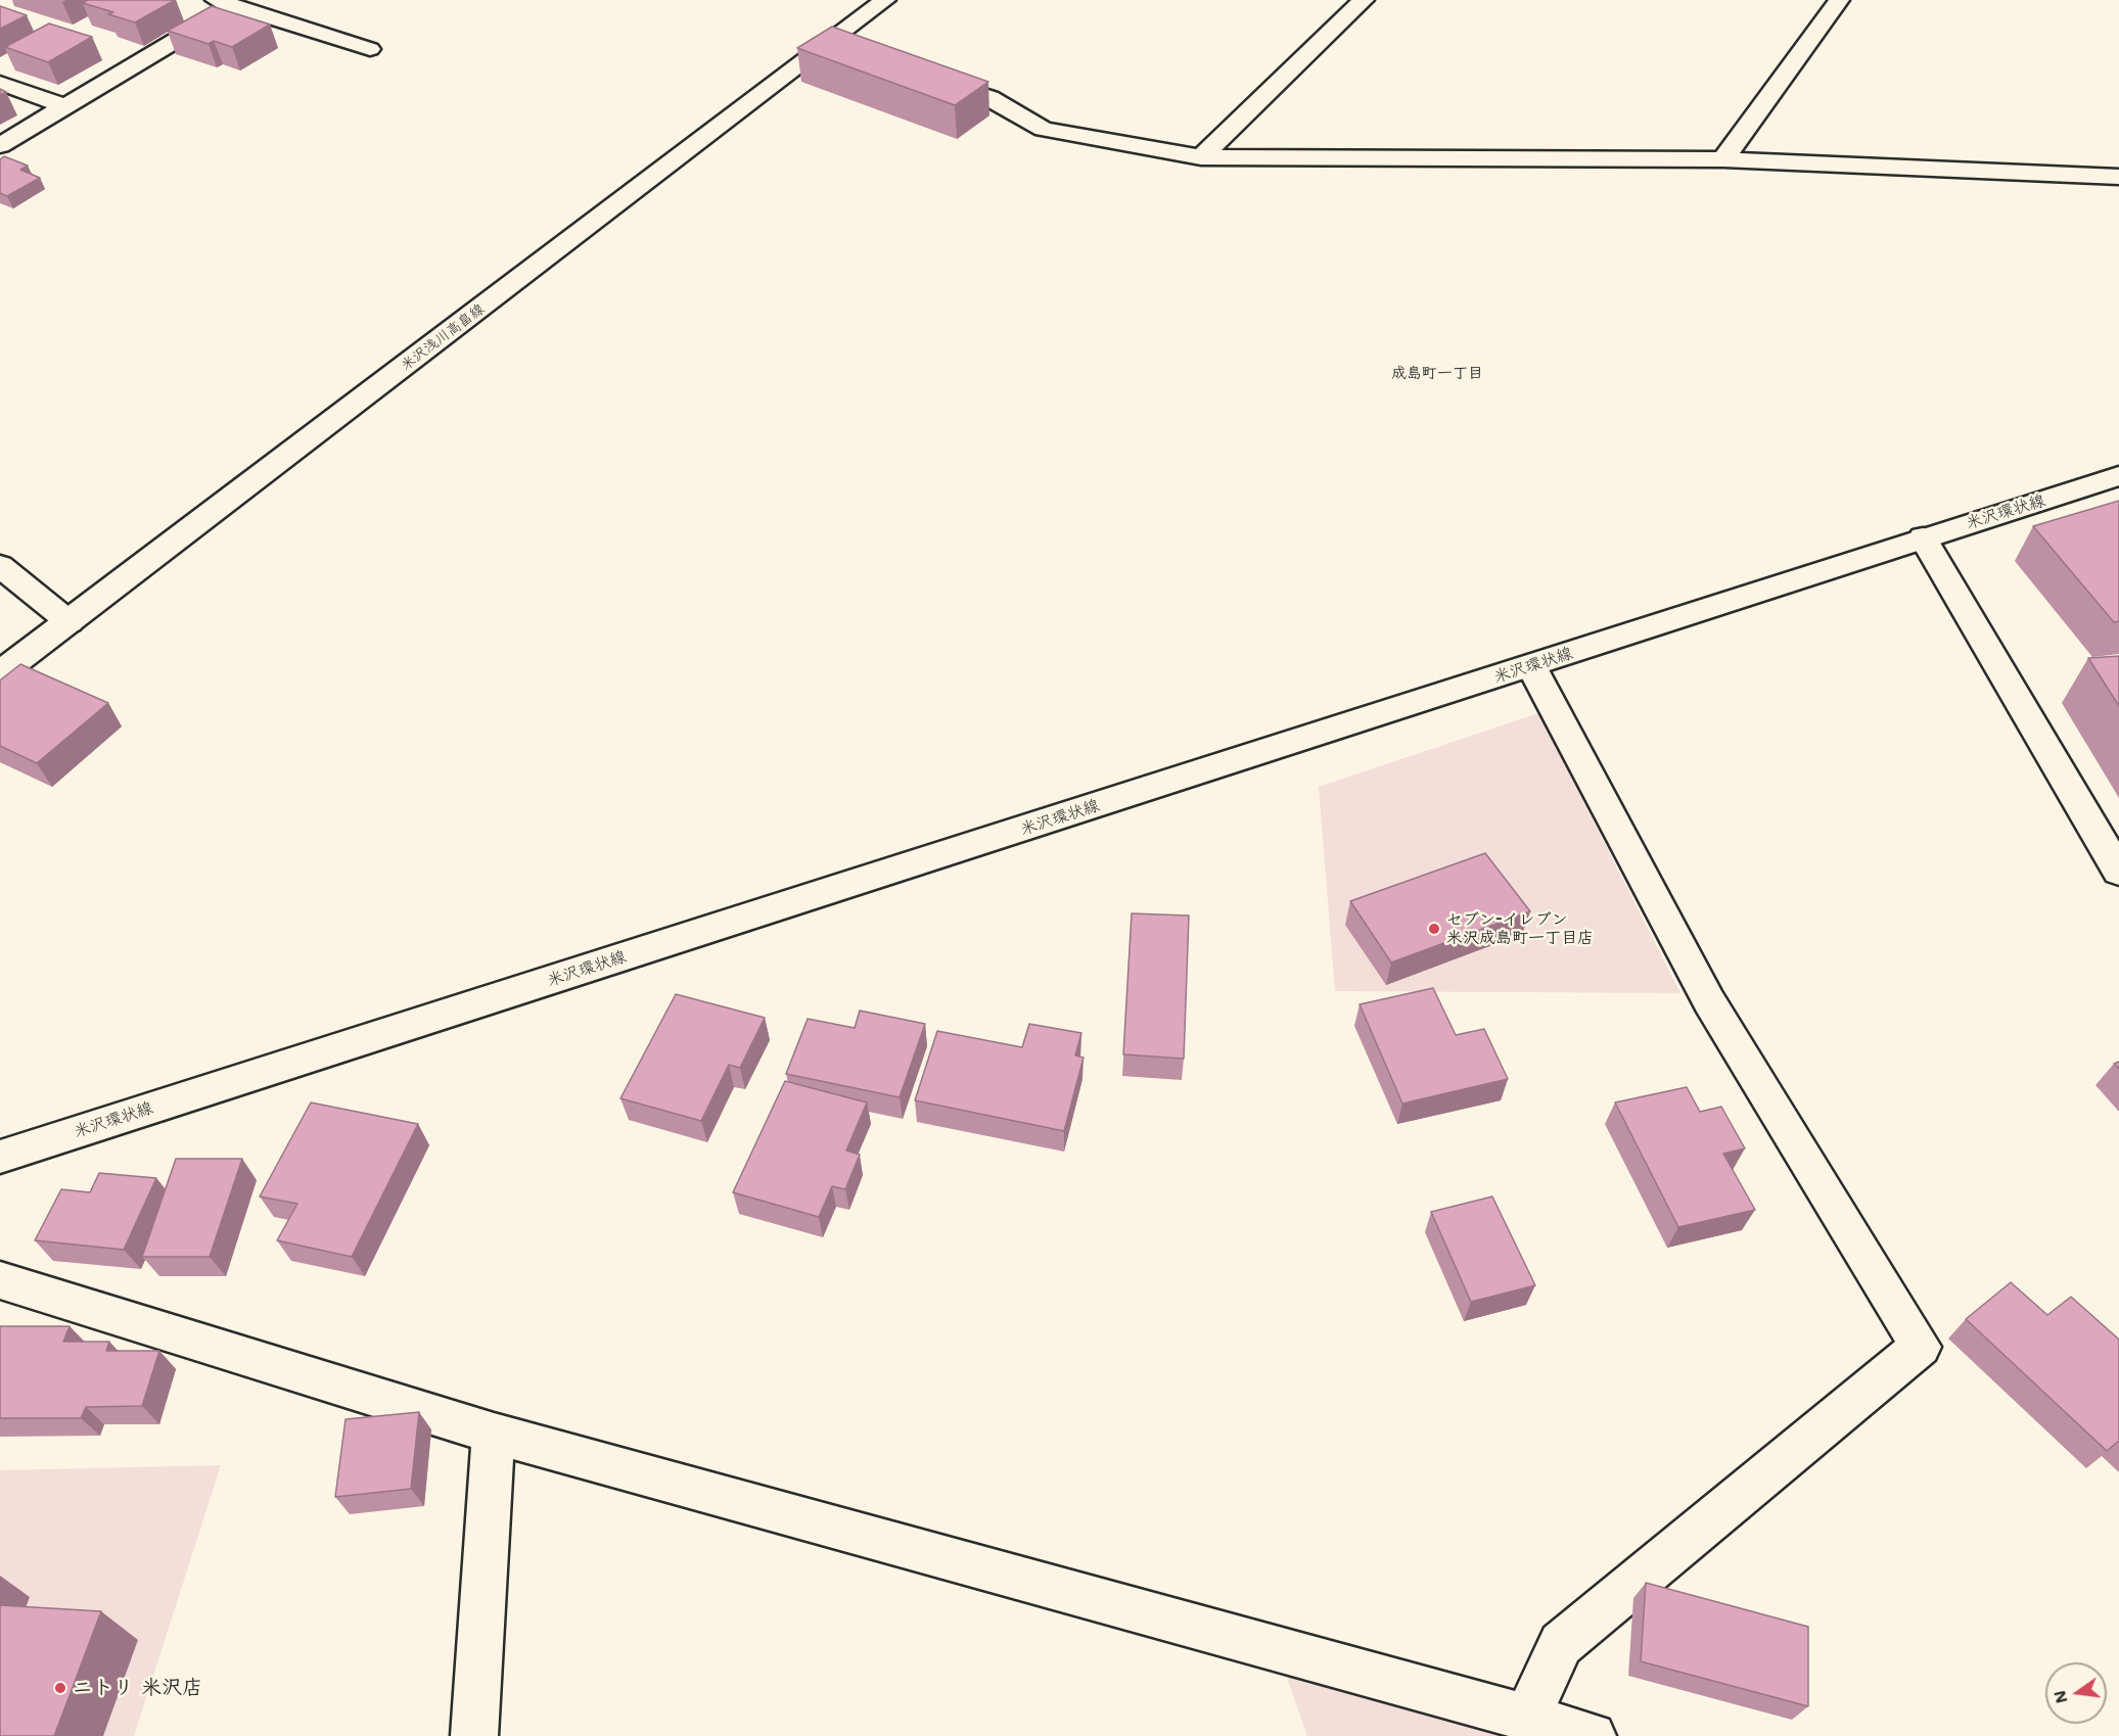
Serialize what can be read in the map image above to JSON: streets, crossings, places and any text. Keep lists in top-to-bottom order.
{
  "streets": {
    "street": ["米沢浅川高畠線", "米沢環状線"]
  },
  "districts": ["成島町一丁目"],
  "places": ["セブン-イレブン 米沢成島町一丁目店", "ニトリ 米沢店"],
  "north": "left"
}
